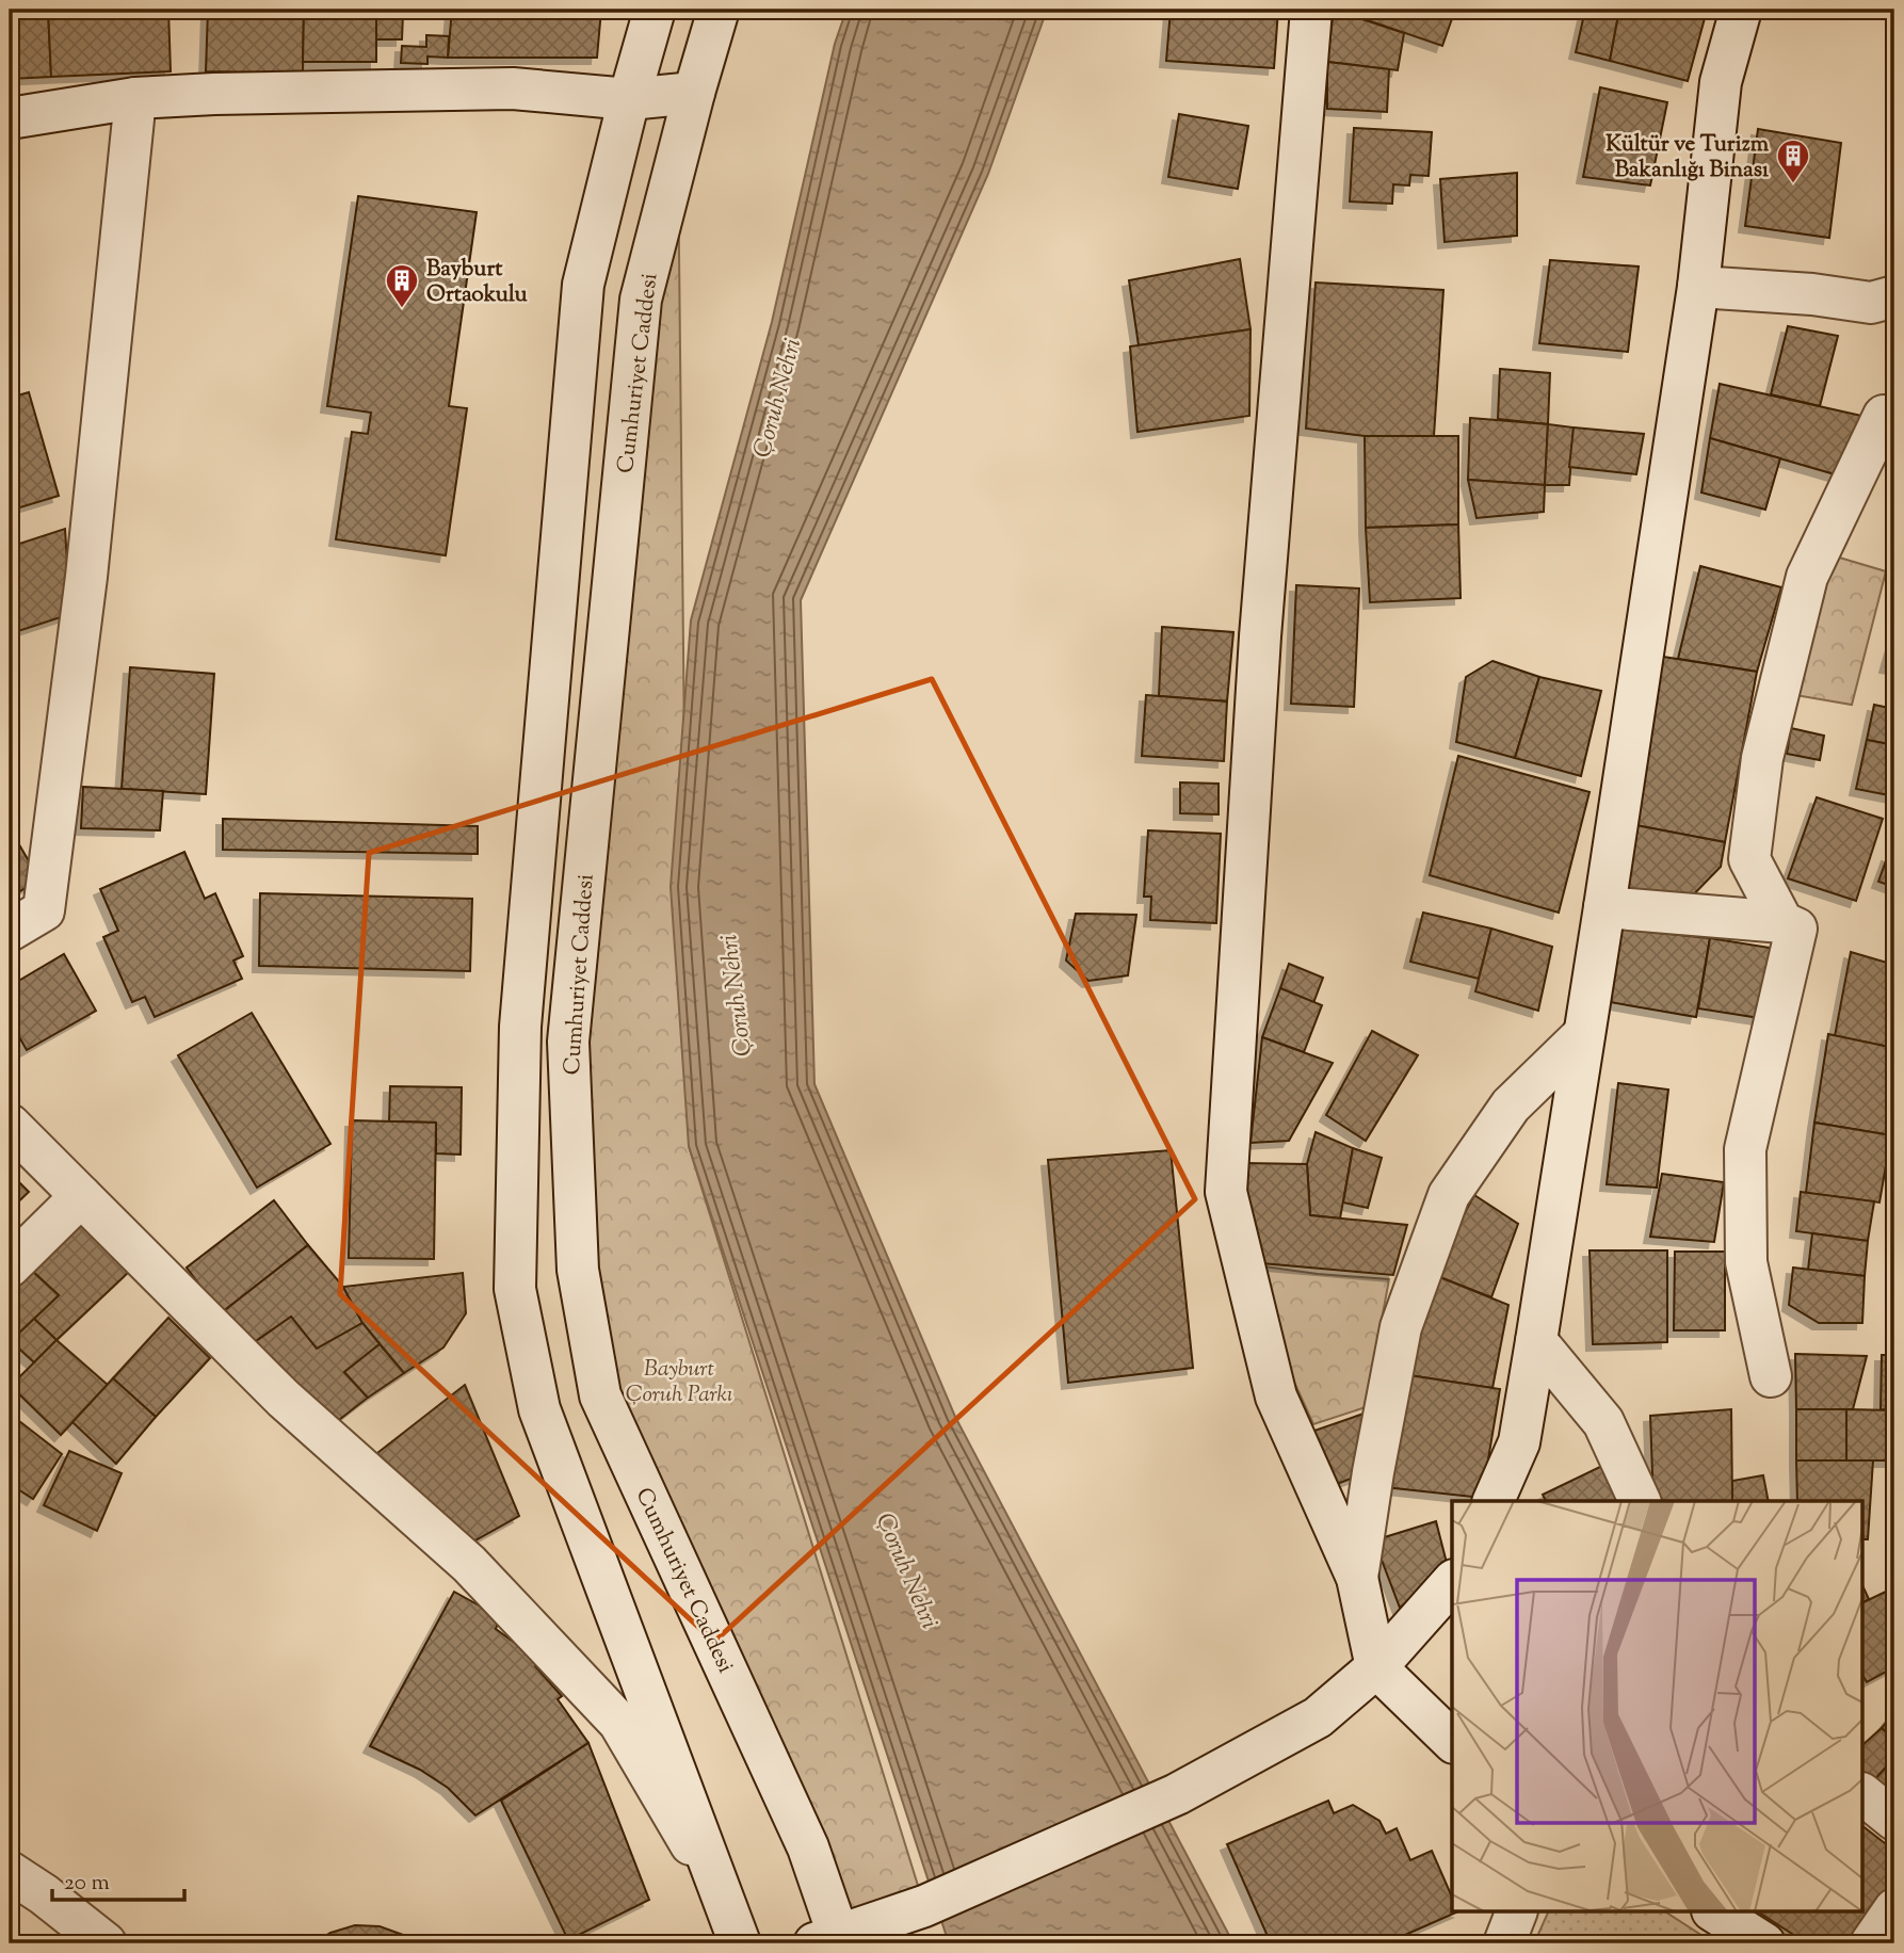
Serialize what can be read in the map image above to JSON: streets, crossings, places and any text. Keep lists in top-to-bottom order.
{
  "streets": {
    "street": ["Cumhuriyet Caddesi"]
  },
  "water": ["Çoruh Nehri"],
  "parks": ["Bayburt Çoruh Parkı"],
  "places": {
    "building": ["Kültür ve Turizm Bakanlığı Binası", "Bayburt Ortaokulu"]
  },
  "scale_bar": "20 m"
}
